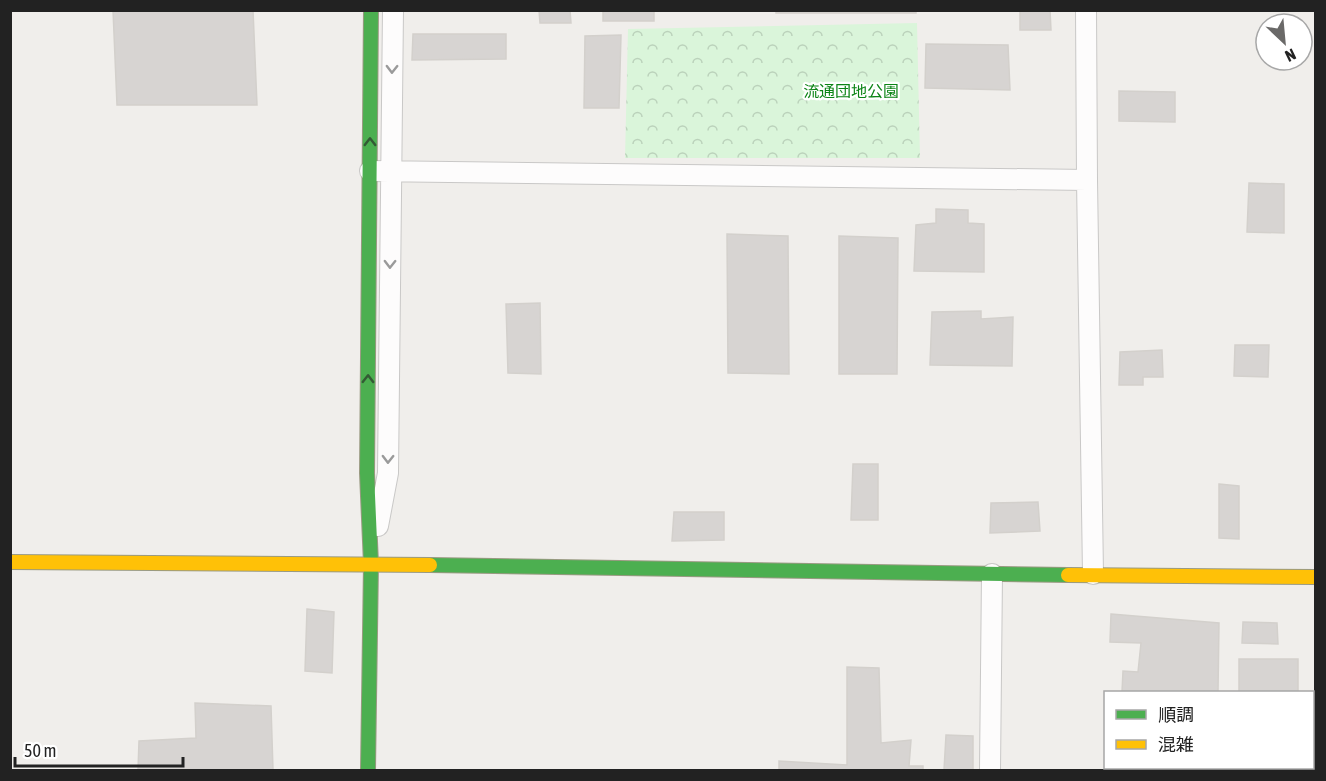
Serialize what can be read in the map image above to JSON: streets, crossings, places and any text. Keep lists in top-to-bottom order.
{
  "parks": ["流通団地公園"],
  "legend": ["順調", "混雑"],
  "scale_bar": "50 m",
  "north": "bottom right"
}
